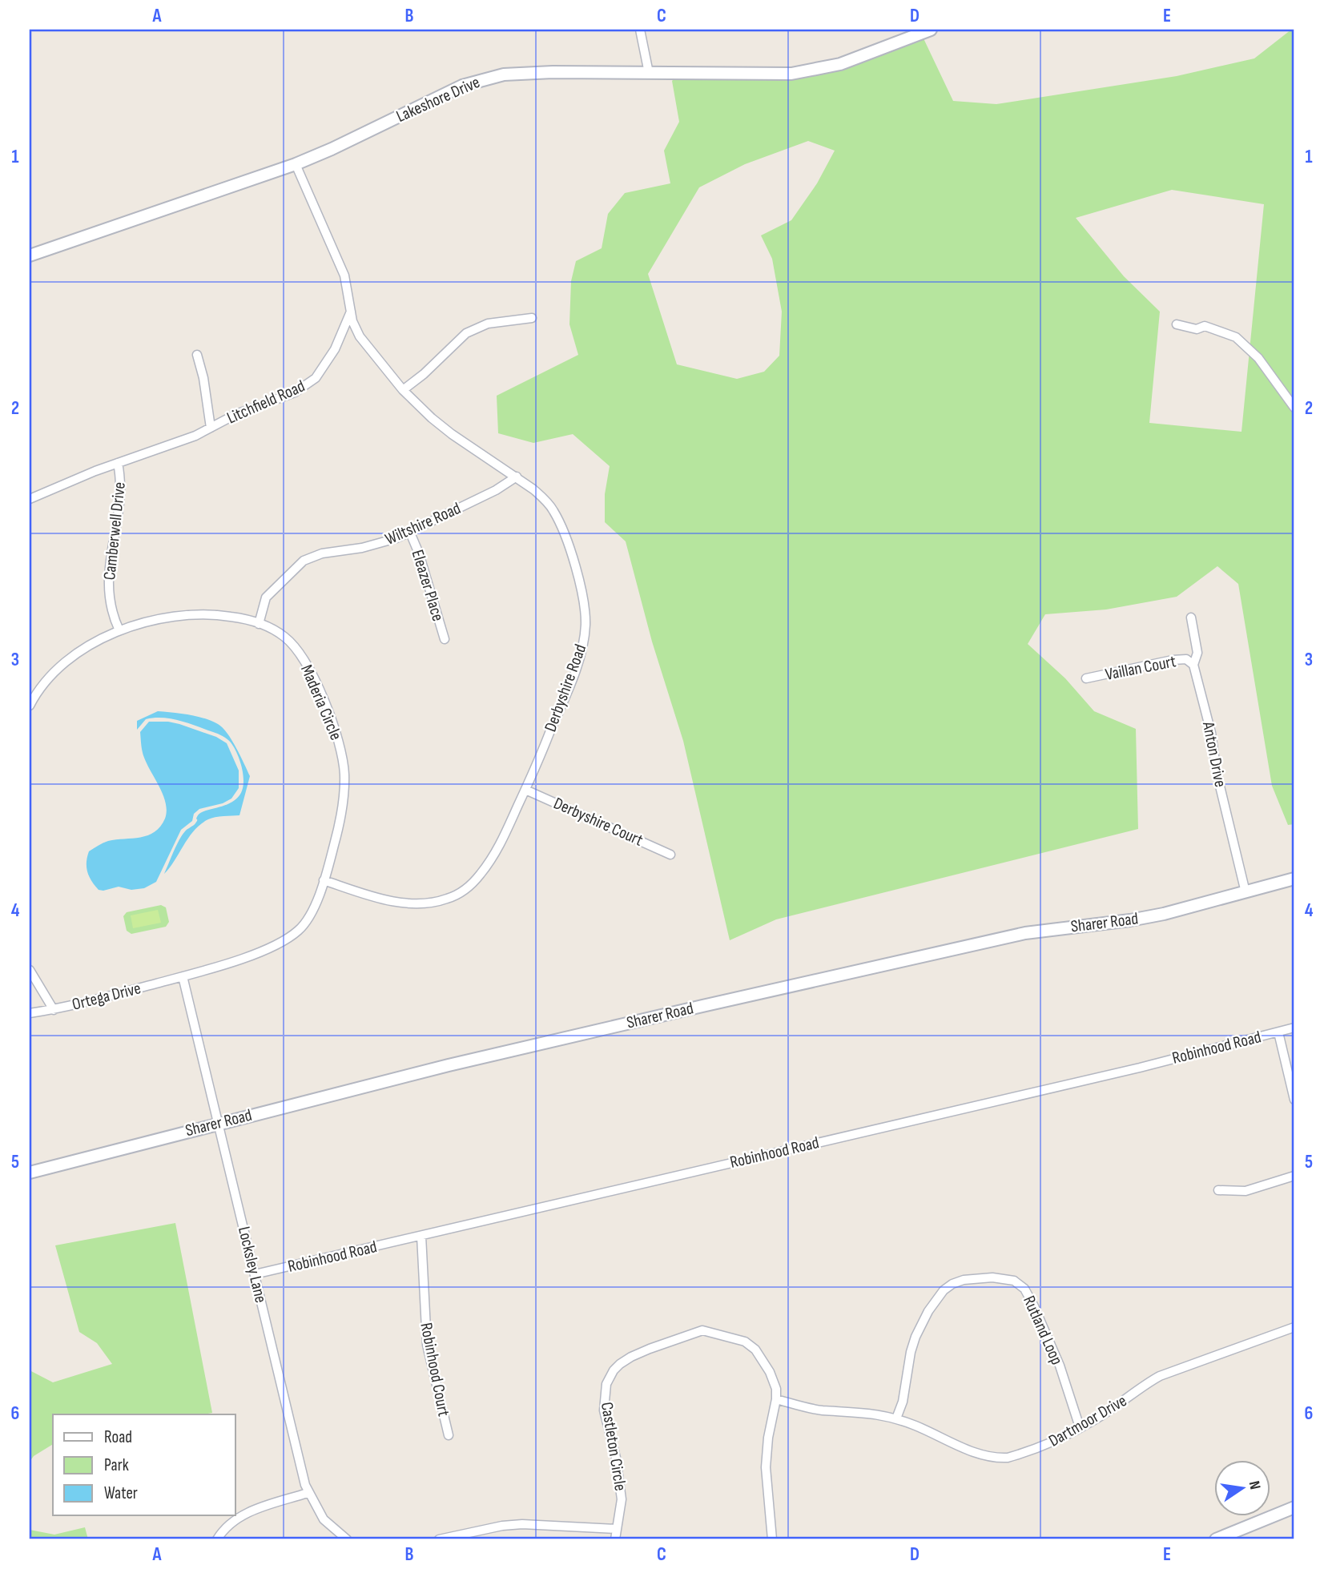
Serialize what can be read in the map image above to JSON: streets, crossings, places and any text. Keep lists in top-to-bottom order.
{
  "streets": {
    "street": [
      "Lakeshore Drive",
      "Litchfield Road",
      "Wiltshire Road",
      "Camberwell Drive",
      "Eleazer Place",
      "Vaillan Court",
      "Derbyshire Road",
      "Maderia Circle",
      "Anton Drive",
      "Derbyshire Court",
      "Sharer Road",
      "Ortega Drive",
      "Robinhood Road",
      "Locksley Lane",
      "Rutland Loop",
      "Robinhood Court",
      "Dartmoor Drive",
      "Castleton Circle"
    ]
  },
  "crossings": [
    ["Litchfield Road", "Camberwell Drive"],
    ["Litchfield Road", "Derbyshire Road"],
    ["Wiltshire Road", "Eleazer Place"],
    ["Wiltshire Road", "Derbyshire Road"],
    ["Wiltshire Road", "Maderia Circle"],
    ["Camberwell Drive", "Maderia Circle"],
    ["Vaillan Court", "Anton Drive"],
    ["Derbyshire Road", "Maderia Circle"],
    ["Derbyshire Road", "Derbyshire Court"],
    ["Maderia Circle", "Ortega Drive"],
    ["Maderia Circle", "Locksley Lane"],
    ["Anton Drive", "Sharer Road"],
    ["Sharer Road", "Locksley Lane"],
    ["Ortega Drive", "Locksley Lane"],
    ["Robinhood Road", "Locksley Lane"],
    ["Robinhood Road", "Robinhood Court"],
    ["Rutland Loop", "Dartmoor Drive"],
    ["Dartmoor Drive", "Castleton Circle"]
  ],
  "legend": ["Road", "Park", "Water"],
  "north": "right",
  "grid": {
    "columns": [
      "A",
      "B",
      "C",
      "D",
      "E"
    ],
    "rows": [
      "1",
      "2",
      "3",
      "4",
      "5",
      "6"
    ]
  }
}
